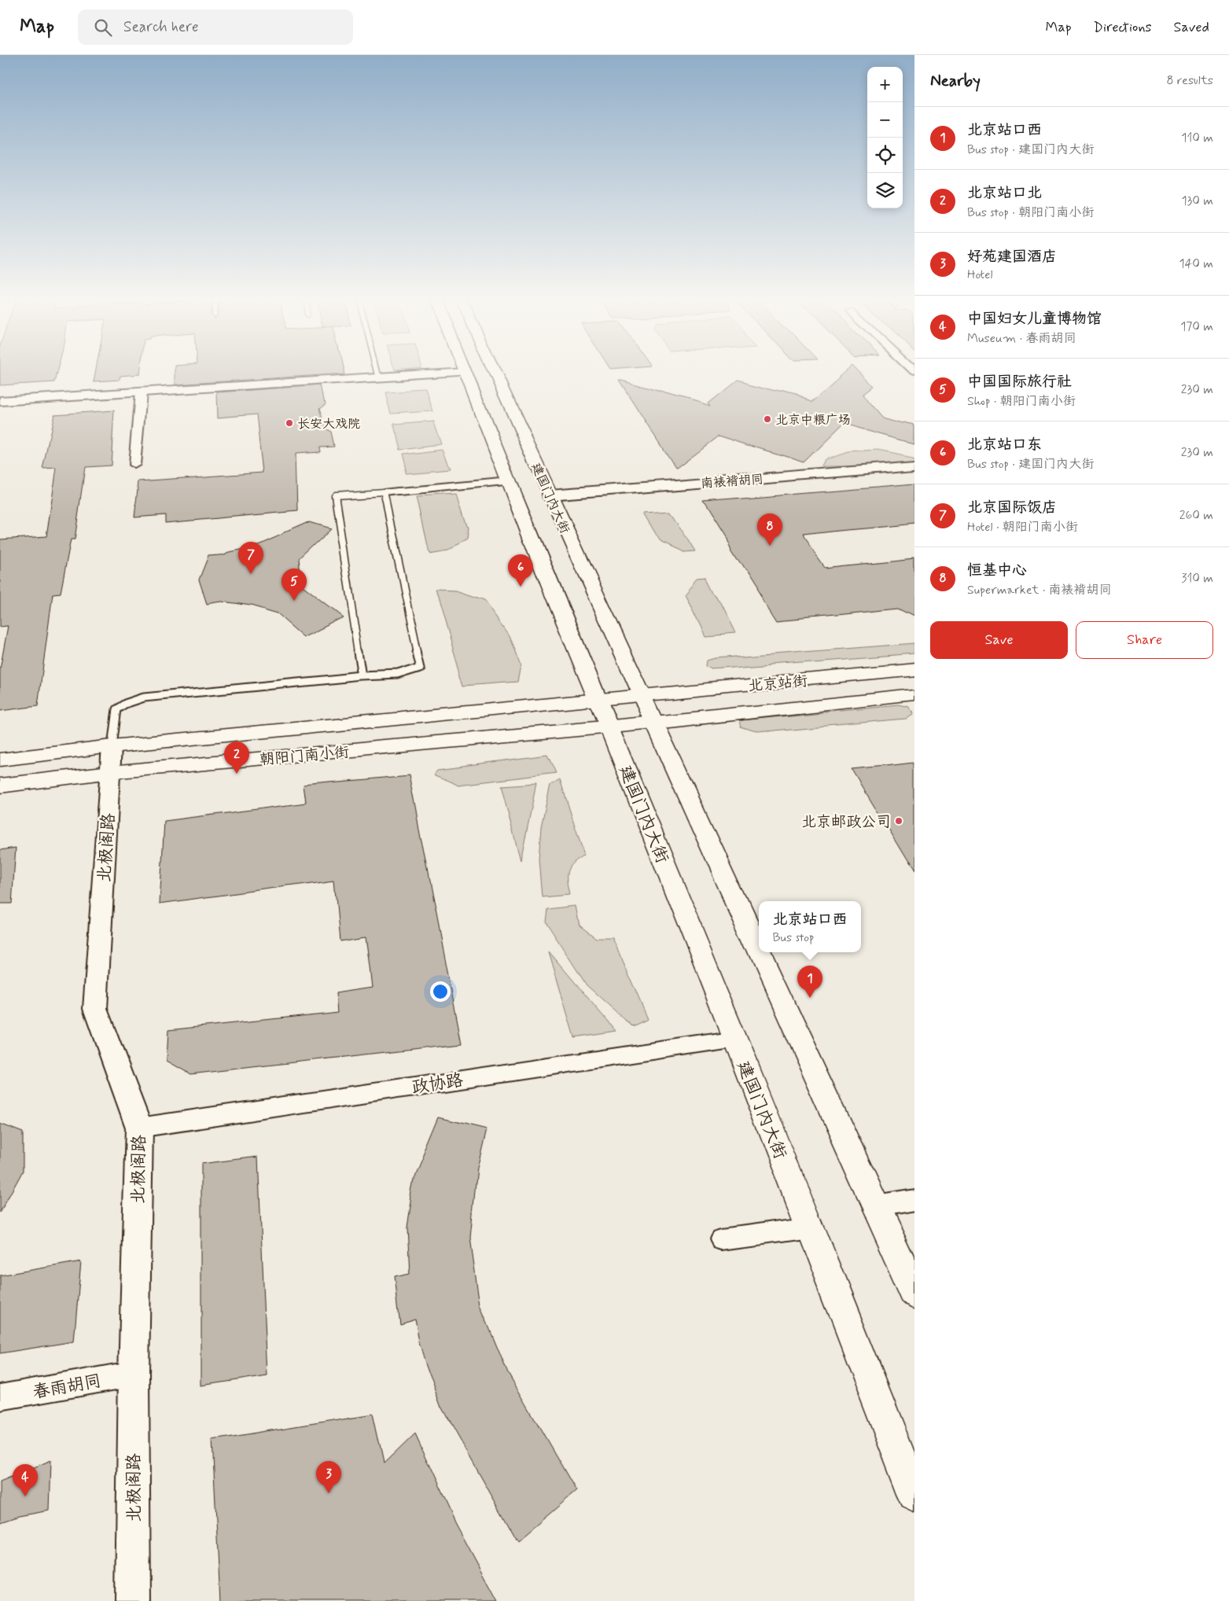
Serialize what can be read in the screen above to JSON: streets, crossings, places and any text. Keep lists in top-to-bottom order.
{
  "streets": {
    "main road": ["建国门内大街", "北京站街", "朝阳门南小街"],
    "street": [
      "南裱褙胡同",
      "北极阁路",
      "政协路",
      "春雨胡同"
    ]
  },
  "crossings": [
    ["南裱褙胡同", "建国门内大街"],
    ["建国门内大街", "北京站街"],
    ["建国门内大街", "朝阳门南小街"],
    ["建国门内大街", "政协路"],
    ["北京站街", "朝阳门南小街"],
    ["朝阳门南小街", "北极阁路"],
    ["北极阁路", "政协路"],
    ["北极阁路", "春雨胡同"]
  ],
  "places": ["北京中粮广场", "长安大戏院", "北京邮政公司"],
  "page": {
    "header": "Map",
    "search": "Search here",
    "nav": ["Map", "Directions", "Saved"],
    "heading": ["Nearby", "8 results"],
    "map_buttons": ["+", "−"],
    "list": [
      {
        "mark": "1",
        "name": "北京站口西",
        "note": "Bus stop · 建国门内大街",
        "value": "110 m"
      },
      {
        "mark": "2",
        "name": "北京站口北",
        "note": "Bus stop · 朝阳门南小街",
        "value": "130 m"
      },
      {
        "mark": "3",
        "name": "好苑建国酒店",
        "note": "Hotel",
        "value": "140 m"
      },
      {
        "mark": "4",
        "name": "中国妇女儿童博物馆",
        "note": "Museum · 春雨胡同",
        "value": "170 m"
      },
      {
        "mark": "5",
        "name": "中国国际旅行社",
        "note": "Shop · 朝阳门南小街",
        "value": "230 m"
      },
      {
        "mark": "6",
        "name": "北京站口东",
        "note": "Bus stop · 建国门内大街",
        "value": "230 m"
      },
      {
        "mark": "7",
        "name": "北京国际饭店",
        "note": "Hotel · 朝阳门南小街",
        "value": "260 m"
      },
      {
        "mark": "8",
        "name": "恒基中心",
        "note": "Supermarket · 南裱褙胡同",
        "value": "310 m"
      }
    ],
    "pins": [
      "8",
      "7",
      "6",
      "5",
      "2",
      "1",
      "3",
      "4"
    ],
    "buttons": ["Save", "Share"],
    "popup": ["北京站口西", "Bus stop"]
  }
}
